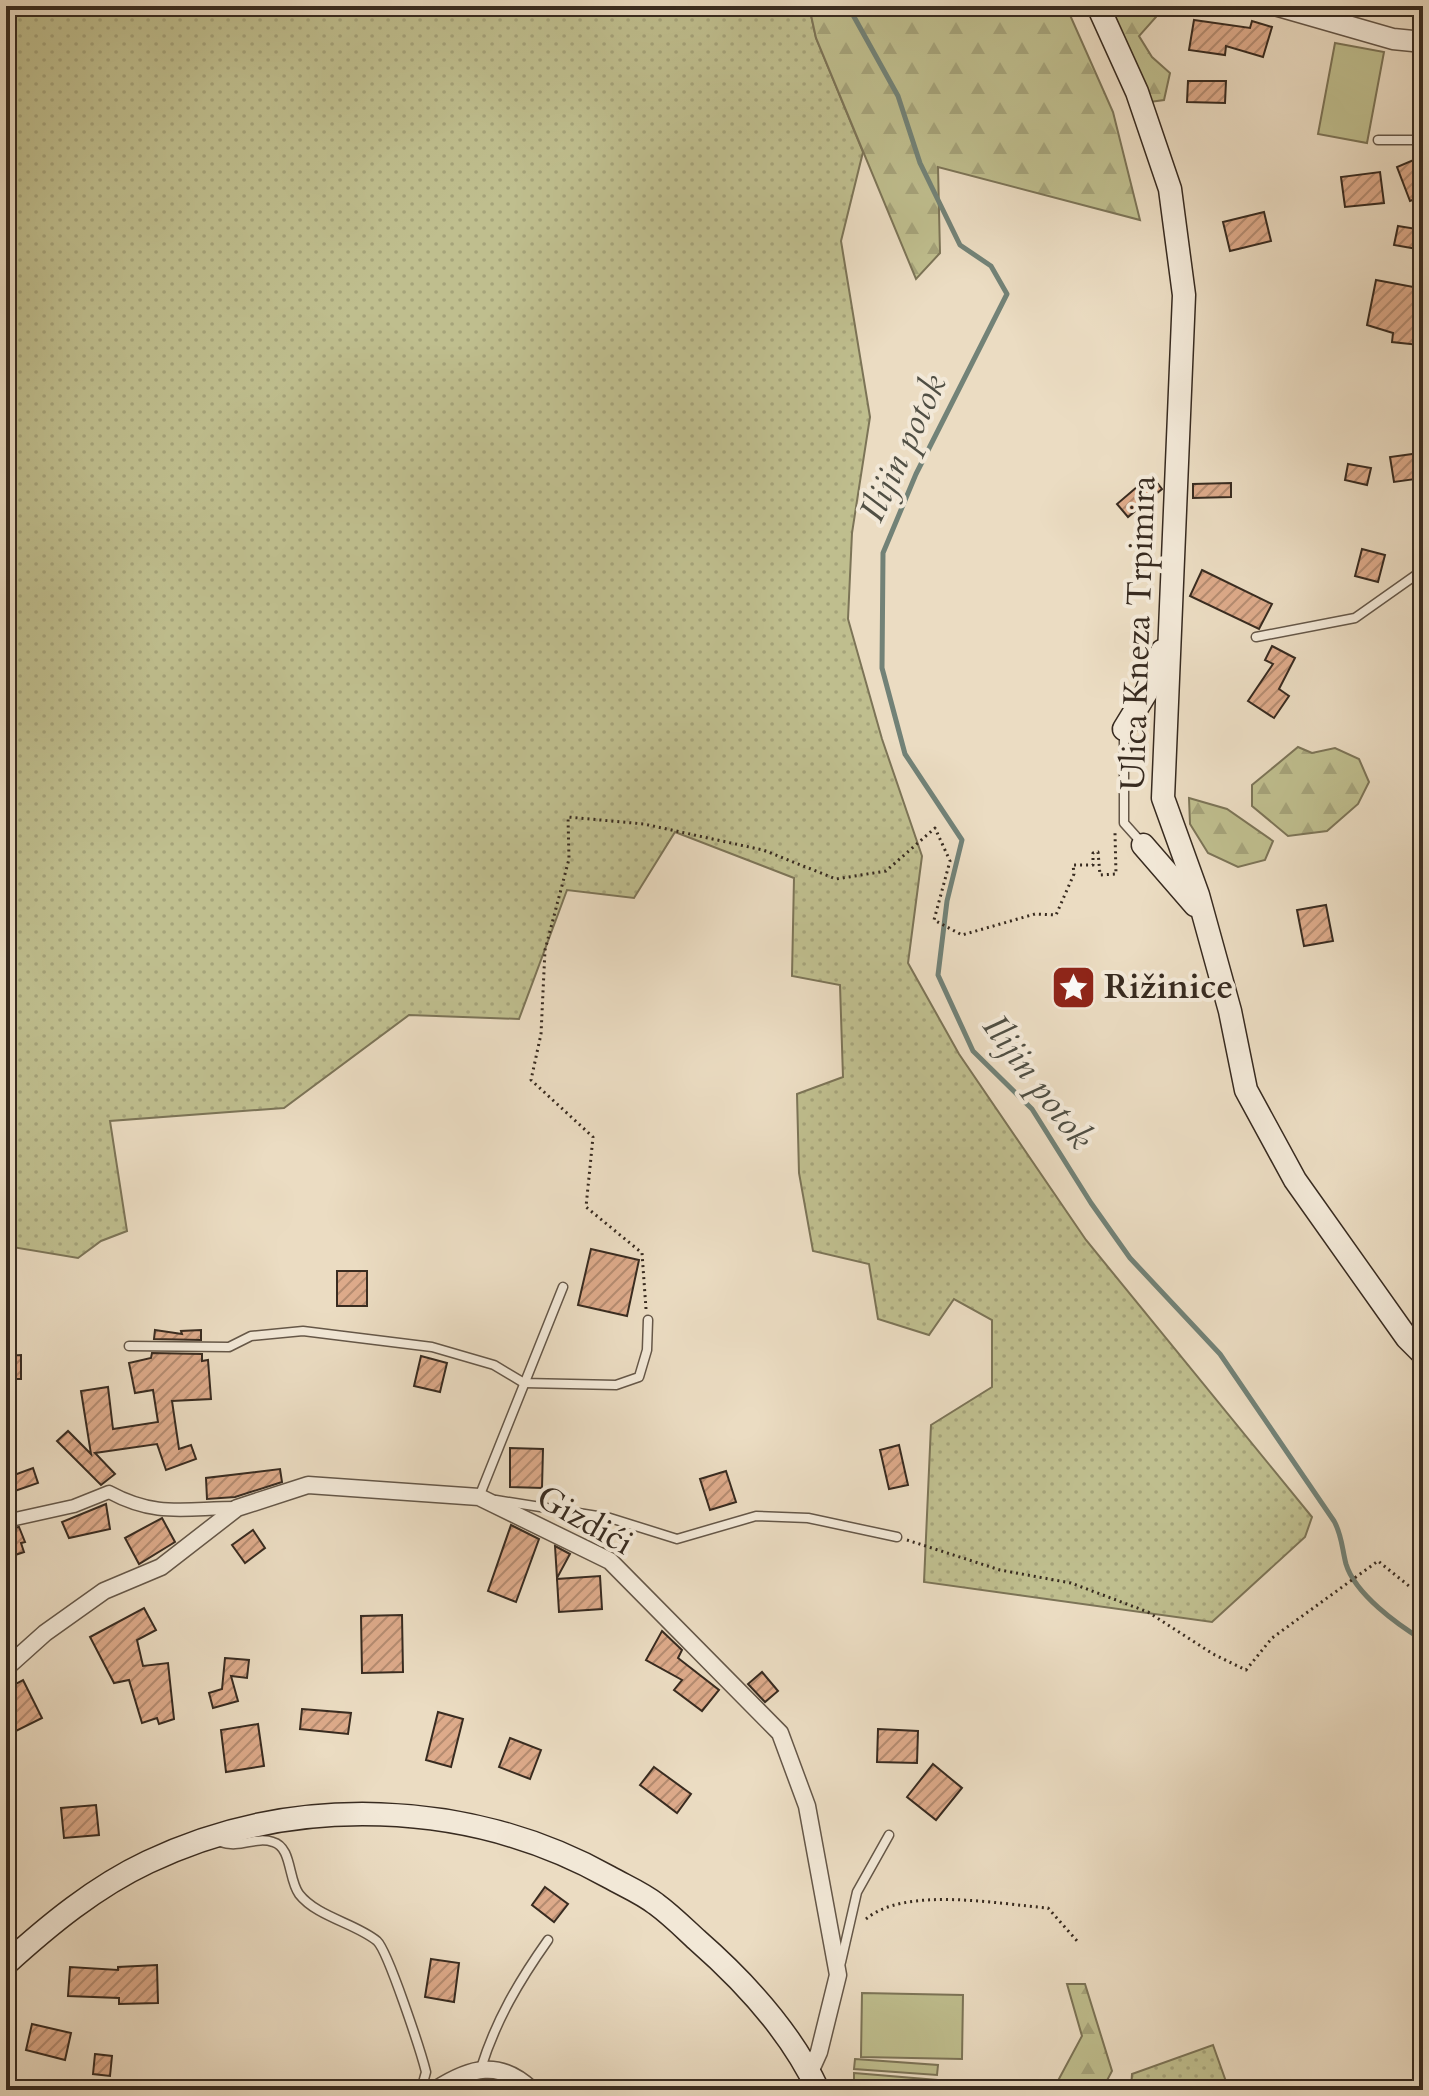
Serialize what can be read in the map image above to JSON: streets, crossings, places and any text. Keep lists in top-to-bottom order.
{
  "streets": {
    "main road": ["Ulica Kneza Trpimira"],
    "street": ["Gizdići"]
  },
  "water": ["Ilijin potok"],
  "places": {
    "place": ["Rižinice"]
  }
}
